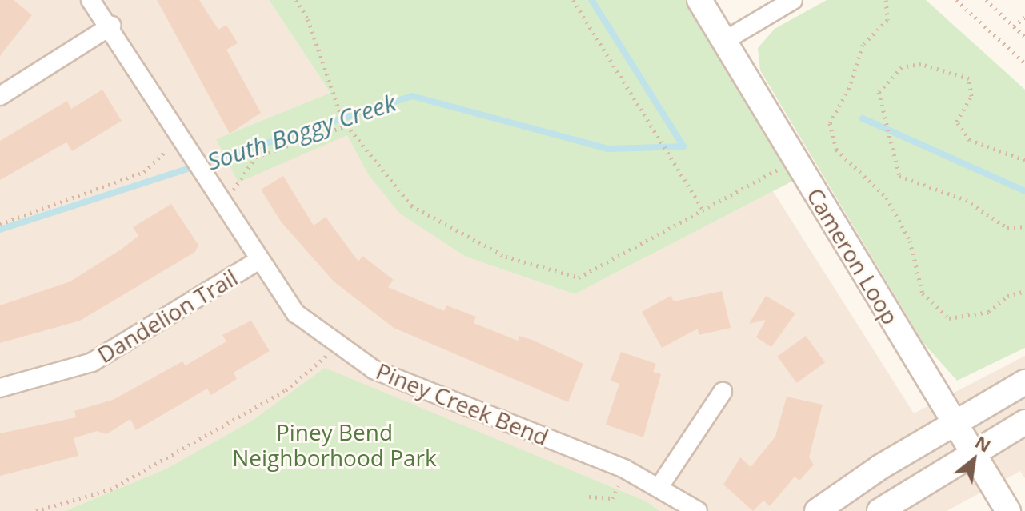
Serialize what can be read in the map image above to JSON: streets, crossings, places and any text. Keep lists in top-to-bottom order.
{
  "streets": {
    "street": ["Cameron Loop", "Dandelion Trail", "Piney Creek Bend"]
  },
  "crossings": [
    ["Dandelion Trail", "Piney Creek Bend"]
  ],
  "water": ["South Boggy Creek"],
  "parks": ["Piney Bend Neighborhood Park"],
  "north": "top right"
}
